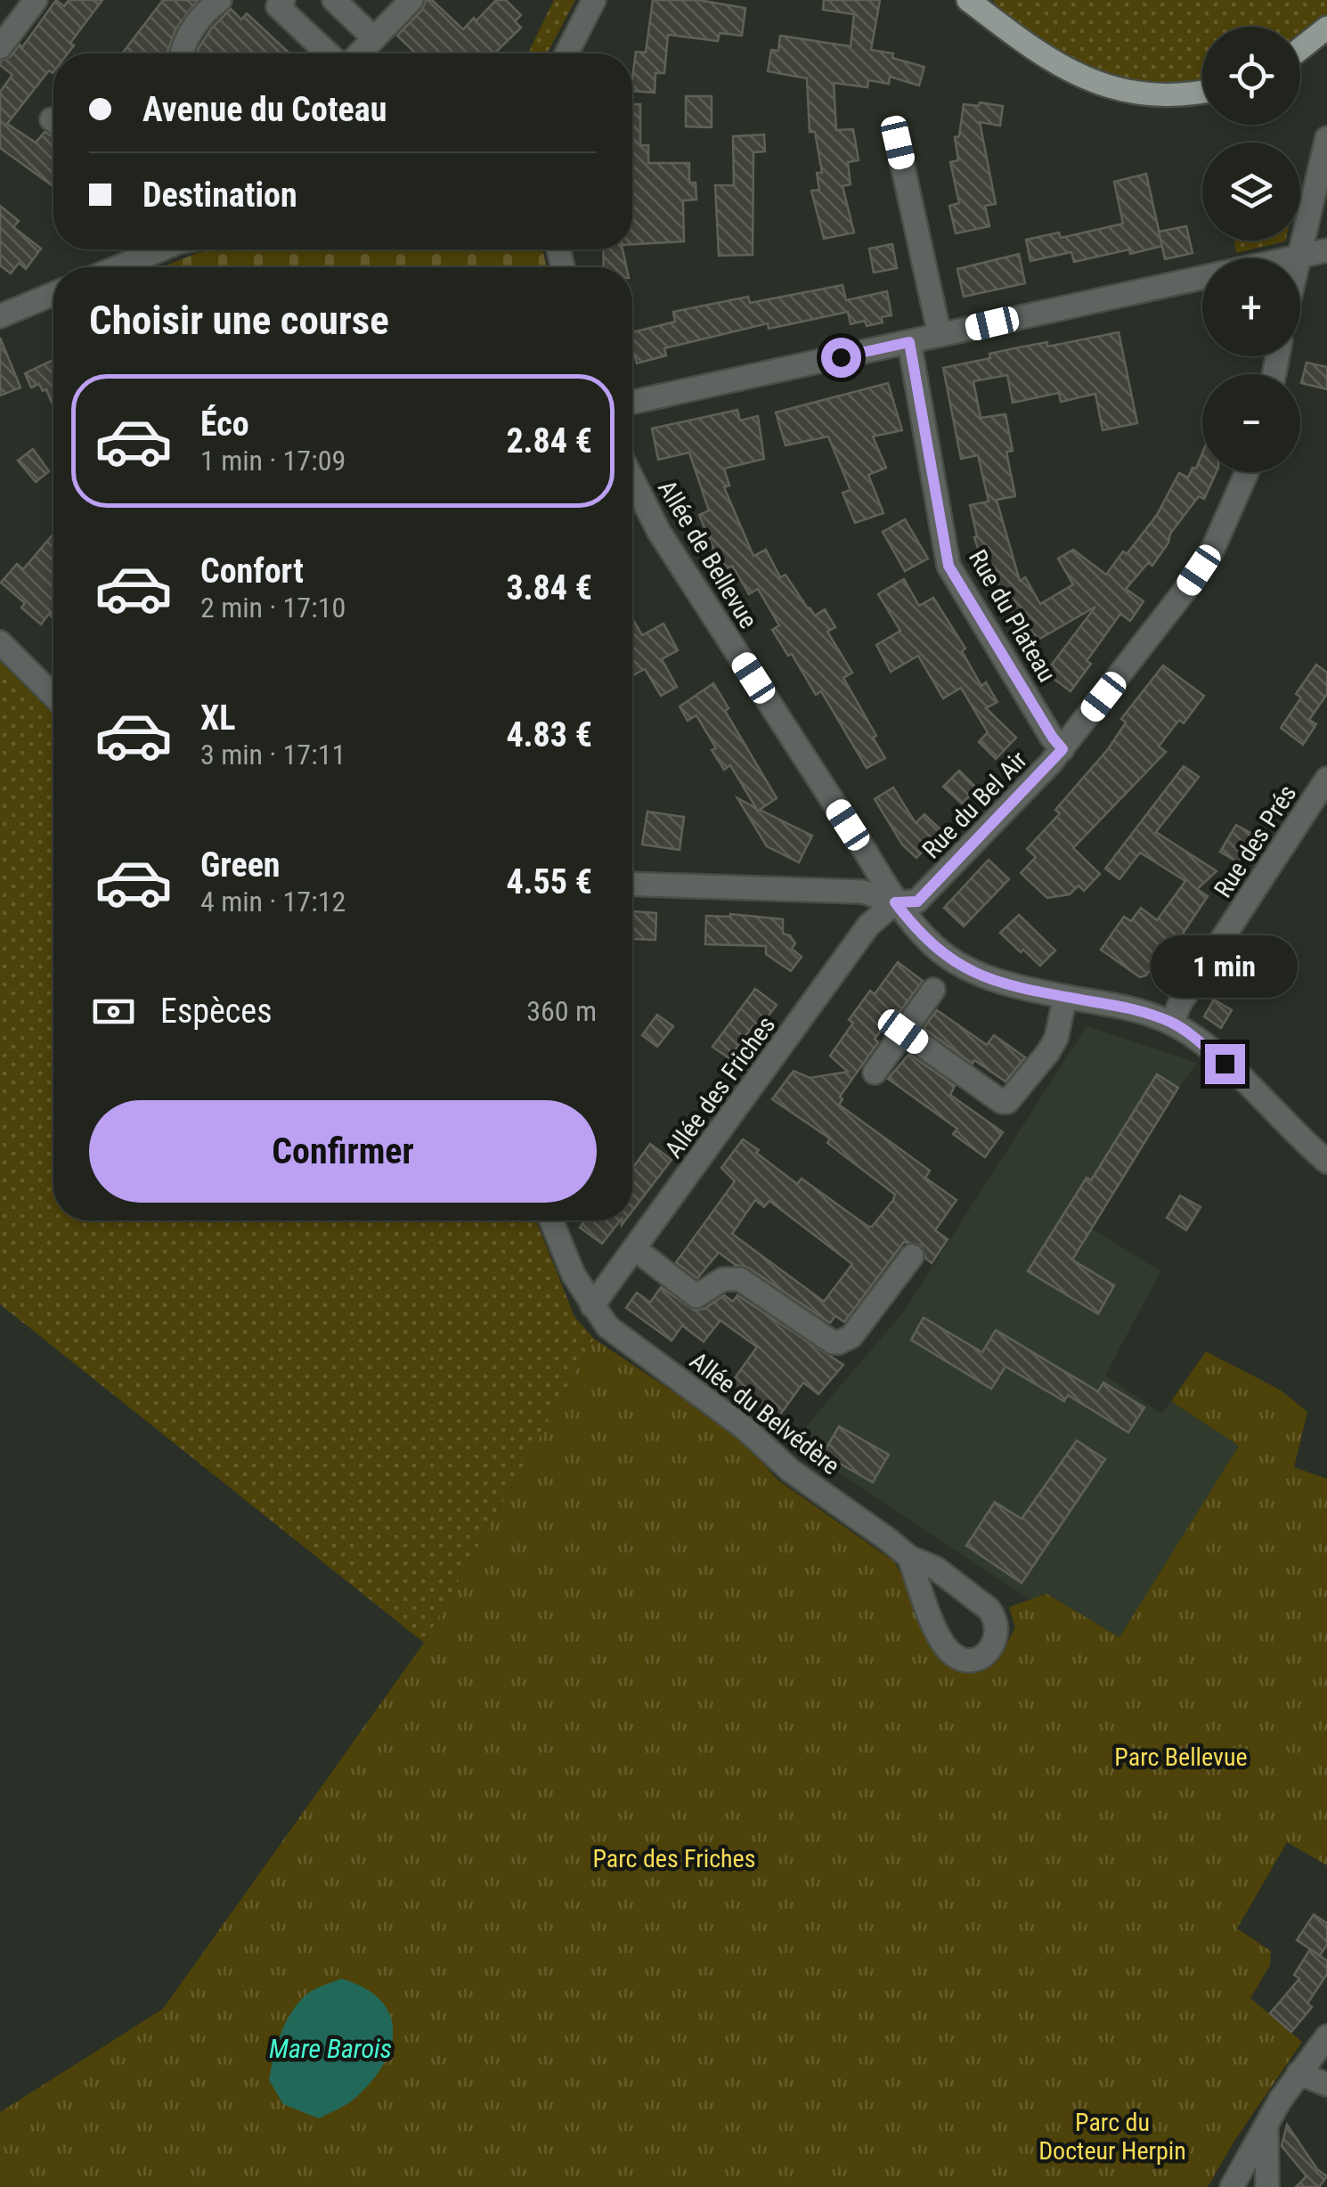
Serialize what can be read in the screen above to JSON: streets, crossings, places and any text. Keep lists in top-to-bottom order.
{
  "streets": {
    "street": [
      "Allée de Bellevue",
      "Rue du Plateau",
      "Rue du Bel Air",
      "Rue des Prés",
      "Allée des Friches",
      "Allée du Belvédère"
    ]
  },
  "crossings": [
    ["Allée de Bellevue", "Rue du Bel Air"],
    ["Allée de Bellevue", "Rue des Prés"],
    ["Allée de Bellevue", "Allée des Friches"],
    ["Rue du Plateau", "Rue du Bel Air"],
    ["Rue du Bel Air", "Allée des Friches"],
    ["Allée des Friches", "Allée du Belvédère"]
  ],
  "water": ["Mare Barois"],
  "parks": ["Parc Bellevue", "Parc des Friches", "Parc du Docteur Herpin"],
  "page": {
    "map_buttons": ["+", "−"],
    "banner": ["Avenue du Coteau", "Destination"],
    "heading": "Choisir une course",
    "list": [
      {
        "name": "Éco",
        "note": "1 min · 17:09",
        "value": "2.84 €"
      },
      {
        "name": "Confort",
        "note": "2 min · 17:10",
        "value": "3.84 €"
      },
      {
        "name": "XL",
        "note": "3 min · 17:11",
        "value": "4.83 €"
      },
      {
        "name": "Green",
        "note": "4 min · 17:12",
        "value": "4.55 €"
      }
    ],
    "bubble": "1 min",
    "pay": ["Espèces", "360 m"],
    "buttons": "Confirmer"
  }
}
